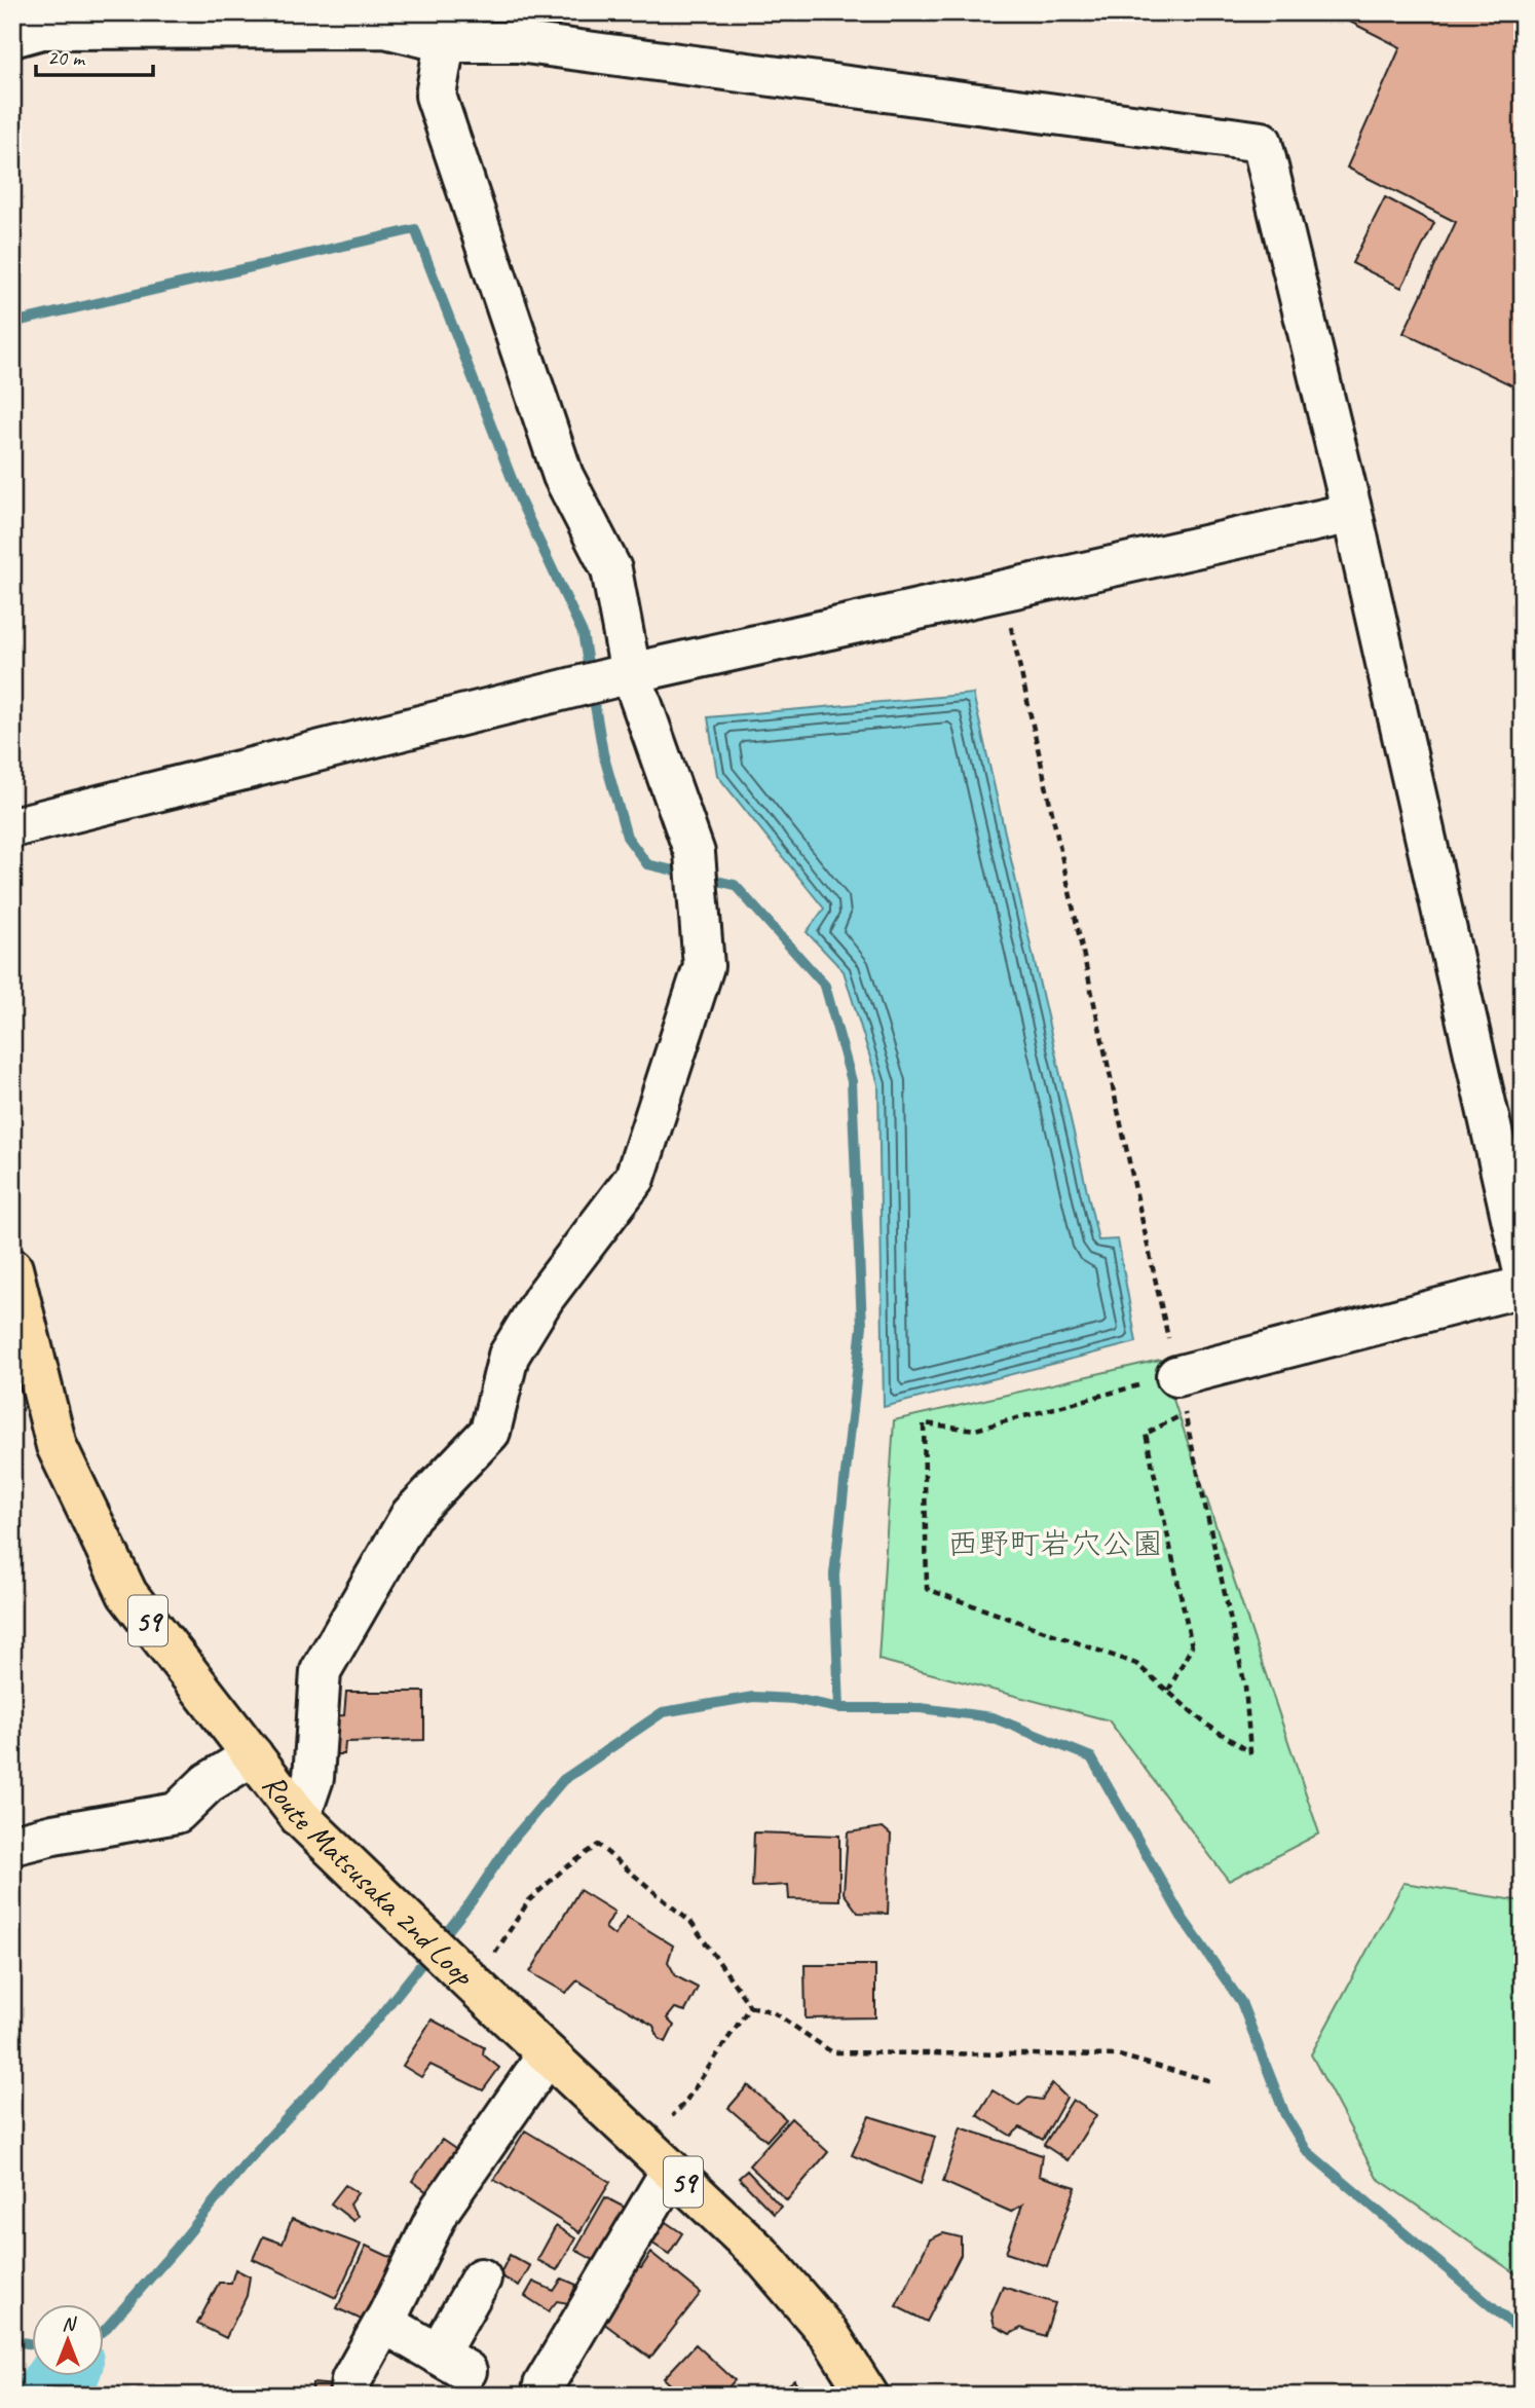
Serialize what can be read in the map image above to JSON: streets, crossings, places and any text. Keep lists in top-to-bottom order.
{
  "streets": {
    "main road": ["59", "Route Matsusaka 2nd Loop"]
  },
  "parks": ["西野町岩穴公園"],
  "scale_bar": "20 m",
  "north": "top"
}
